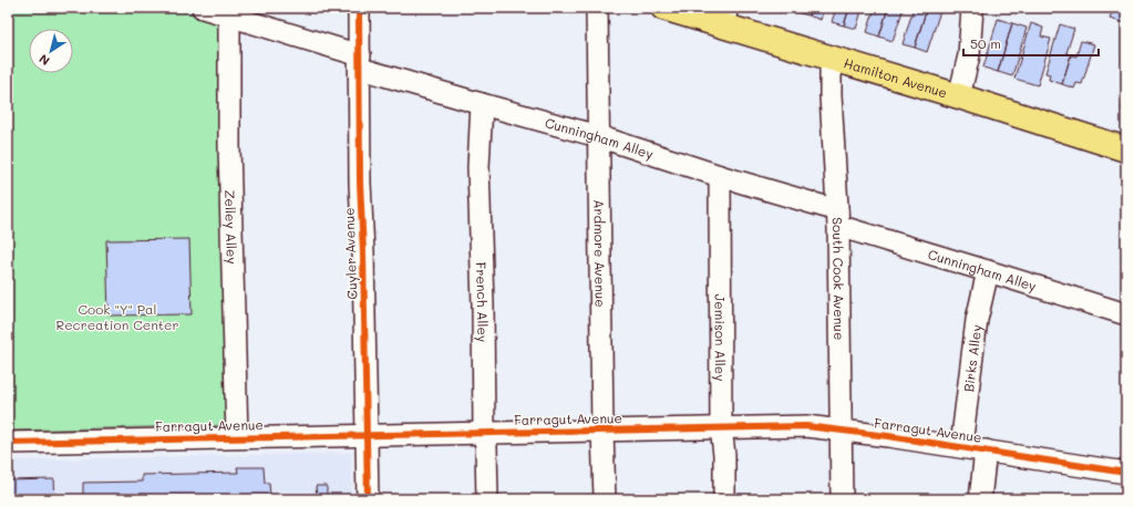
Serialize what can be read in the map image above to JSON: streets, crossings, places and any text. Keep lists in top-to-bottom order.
{
  "streets": {
    "main road": ["Hamilton Avenue"],
    "street": [
      "Cunningham Alley",
      "Zelley Alley",
      "Cuyler Avenue",
      "Ardmore Avenue",
      "South Cook Avenue",
      "French Alley",
      "Jemison Alley",
      "Birks Alley",
      "Farragut Avenue"
    ]
  },
  "crossings": [
    ["Hamilton Avenue", "South Cook Avenue"],
    ["Cunningham Alley", "Zelley Alley"],
    ["Cunningham Alley", "Cuyler Avenue"],
    ["Cunningham Alley", "Ardmore Avenue"],
    ["Cunningham Alley", "South Cook Avenue"],
    ["Cunningham Alley", "French Alley"],
    ["Cunningham Alley", "Jemison Alley"],
    ["Cunningham Alley", "Birks Alley"],
    ["Zelley Alley", "Farragut Avenue"],
    ["Cuyler Avenue", "Farragut Avenue"],
    ["Ardmore Avenue", "Farragut Avenue"],
    ["South Cook Avenue", "Farragut Avenue"],
    ["French Alley", "Farragut Avenue"],
    ["Jemison Alley", "Farragut Avenue"],
    ["Birks Alley", "Farragut Avenue"]
  ],
  "parks": ["Cook \"Y\" Pal Recreation Center"],
  "scale_bar": "50 m",
  "north": "bottom left"
}
